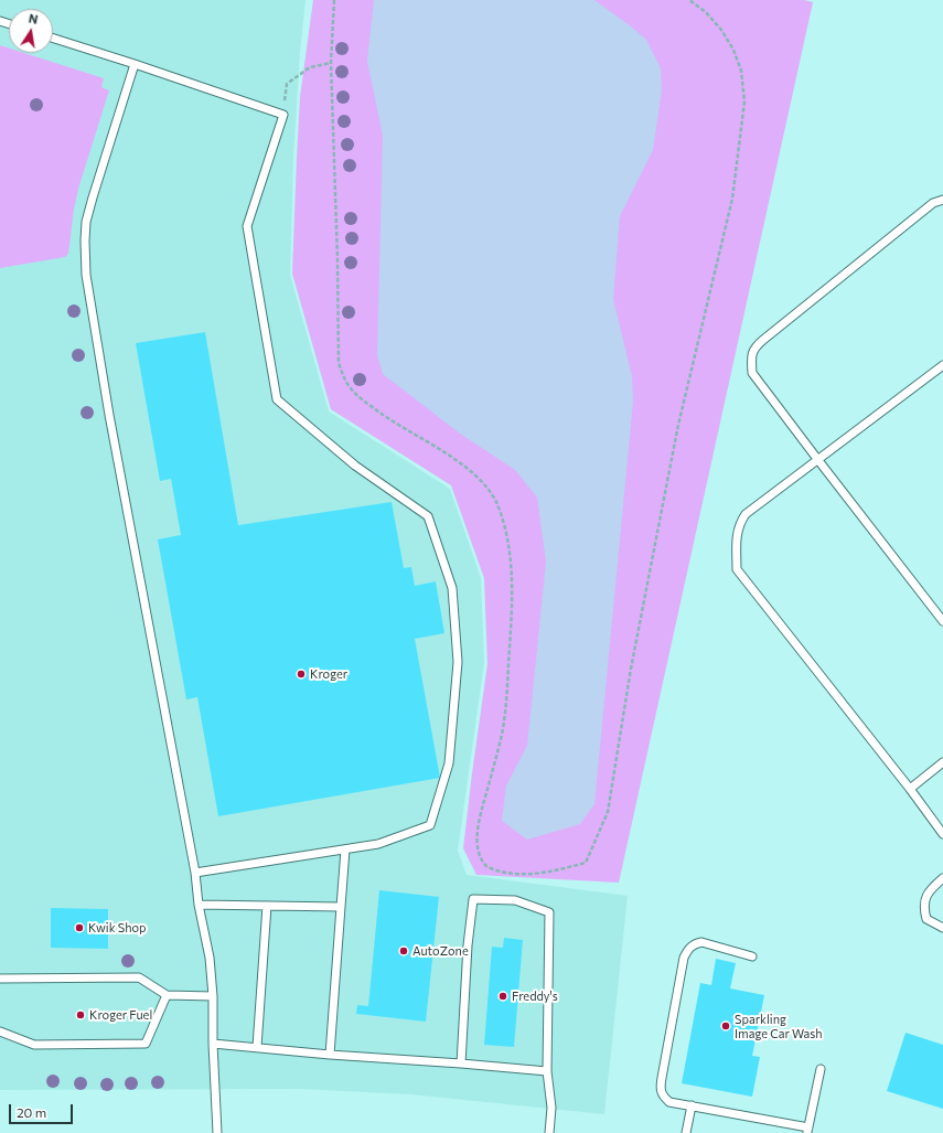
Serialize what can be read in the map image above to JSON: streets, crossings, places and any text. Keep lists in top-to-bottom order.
{
  "places": [
    "Kroger",
    "Kwik Shop",
    "AutoZone",
    "Freddy's",
    "Kroger Fuel",
    "Sparkling Image Car Wash"
  ],
  "scale_bar": "20 m",
  "north": "top"
}
